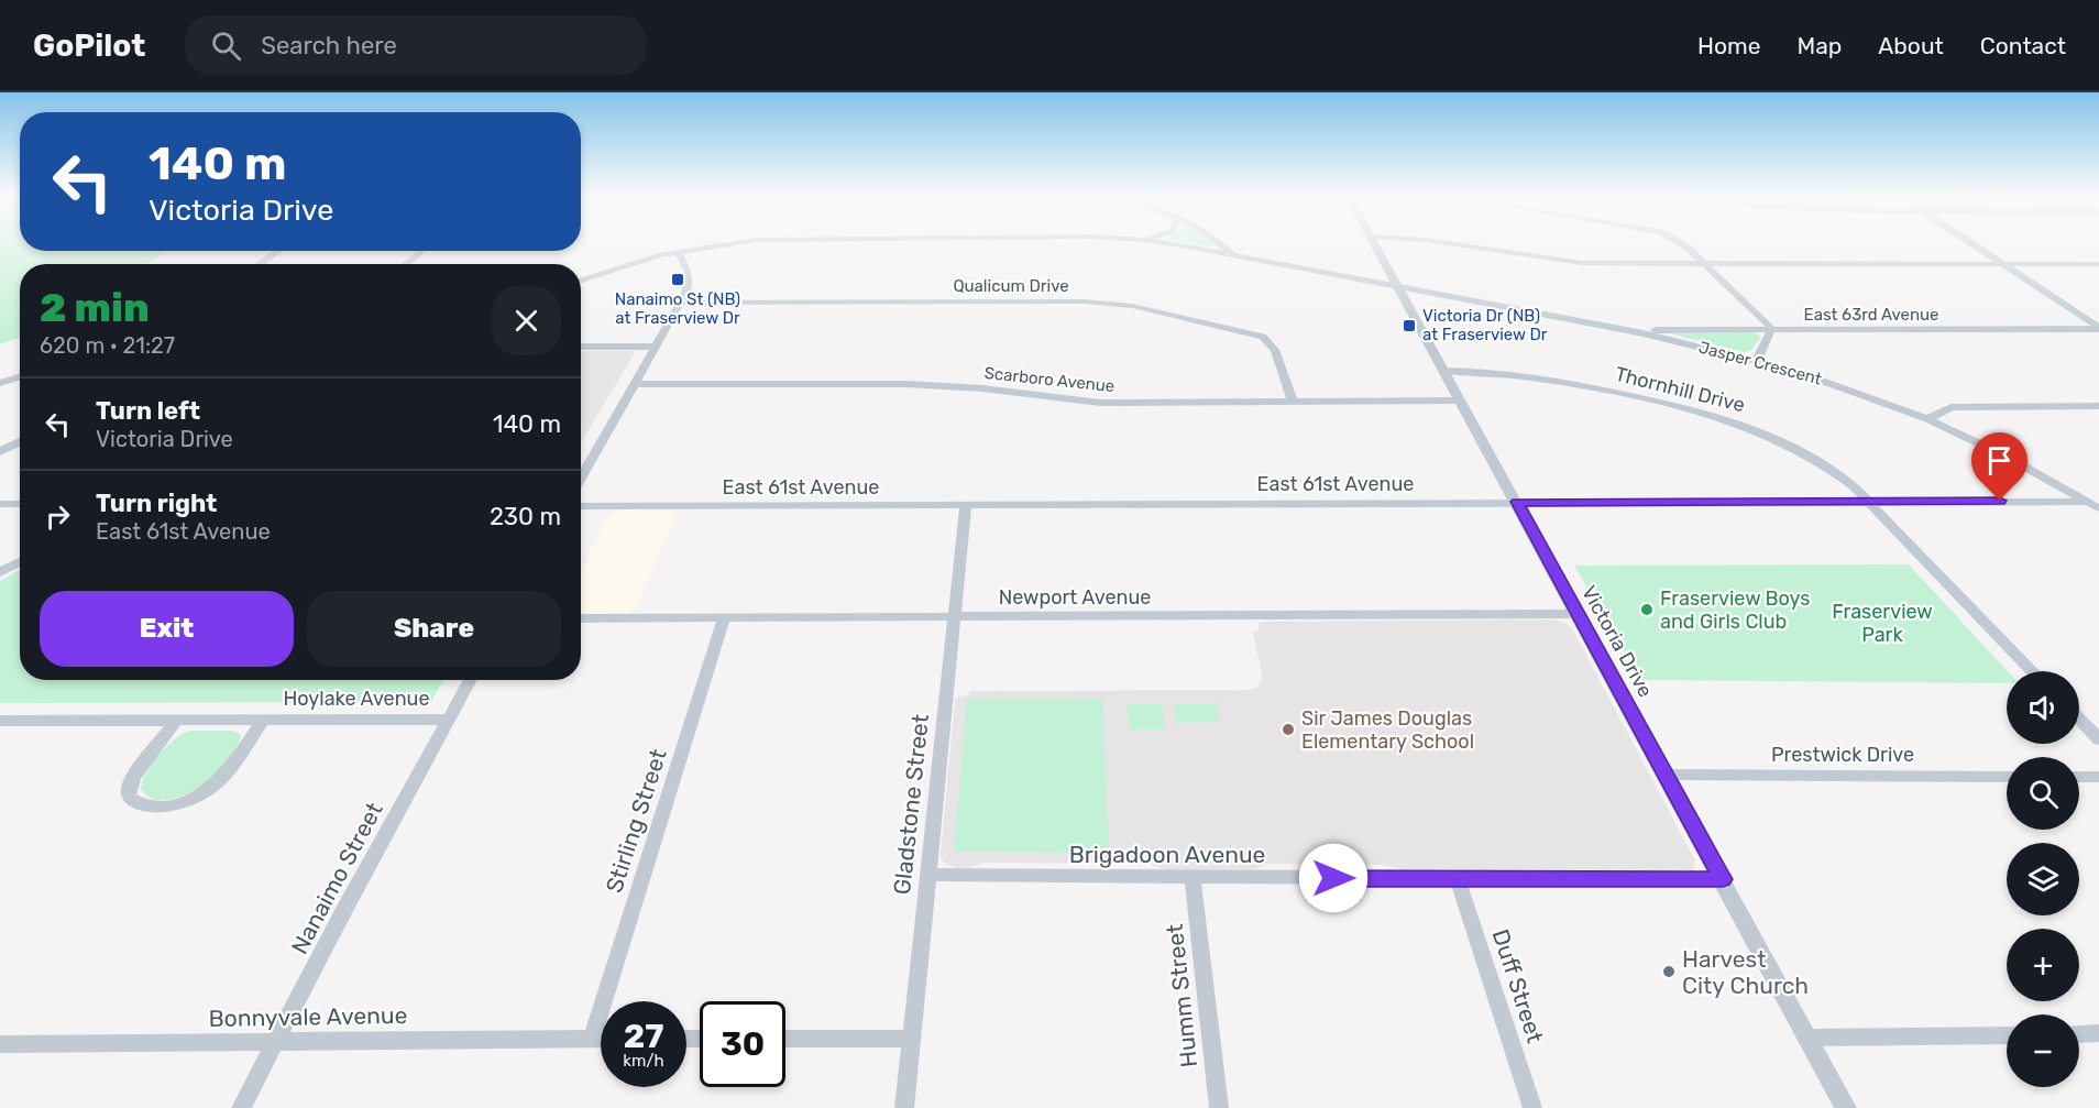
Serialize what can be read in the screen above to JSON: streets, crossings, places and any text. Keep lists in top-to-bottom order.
{
  "streets": {
    "street": [
      "Qualicum Drive",
      "East 63rd Avenue",
      "Jasper Crescent",
      "Scarboro Avenue",
      "Thornhill Drive",
      "East 61st Avenue",
      "Newport Avenue",
      "Victoria Drive",
      "Hoylake Avenue",
      "Prestwick Drive",
      "Gladstone Street",
      "Stirling Street",
      "Brigadoon Avenue",
      "Nanaimo Street",
      "Duff Street",
      "Humm Street",
      "Bonnyvale Avenue"
    ]
  },
  "crossings": [
    ["Qualicum Drive", "Scarboro Avenue"],
    ["East 63rd Avenue", "Jasper Crescent"],
    ["Jasper Crescent", "East 61st Avenue"],
    ["Jasper Crescent", "Victoria Drive"],
    ["Scarboro Avenue", "Victoria Drive"],
    ["Thornhill Drive", "East 61st Avenue"],
    ["Thornhill Drive", "Victoria Drive"],
    ["East 61st Avenue", "Victoria Drive"],
    ["East 61st Avenue", "Gladstone Street"],
    ["Newport Avenue", "Victoria Drive"],
    ["Newport Avenue", "Gladstone Street"],
    ["Newport Avenue", "Stirling Street"],
    ["Victoria Drive", "Prestwick Drive"],
    ["Victoria Drive", "Brigadoon Avenue"],
    ["Hoylake Avenue", "Nanaimo Street"],
    ["Gladstone Street", "Brigadoon Avenue"],
    ["Stirling Street", "Bonnyvale Avenue"],
    ["Brigadoon Avenue", "Duff Street"],
    ["Brigadoon Avenue", "Humm Street"],
    ["Nanaimo Street", "Bonnyvale Avenue"]
  ],
  "parks": ["Fraserview Park"],
  "places": {
    "transit": ["Nanaimo St (NB) at Fraserview Dr", "Victoria Dr (NB) at Fraserview Dr"],
    "other": ["Fraserview Boys and Girls Club", "Sir James Douglas Elementary School", "Harvest City Church"]
  },
  "page": {
    "header": "GoPilot",
    "search": "Search here",
    "nav": [
      "Home",
      "Map",
      "About",
      "Contact"
    ],
    "turn": ["140 m", "Victoria Drive"],
    "heading": ["2 min", "620 m · 21:27"],
    "list": [
      {
        "name": "Turn left",
        "note": "Victoria Drive",
        "value": "140 m"
      },
      {
        "name": "Turn right",
        "note": "East 61st Avenue",
        "value": "230 m"
      }
    ],
    "buttons": ["Exit", "Share"],
    "map_buttons": ["+", "−"],
    "speed": "27 km/h",
    "limit": "30"
  }
}
